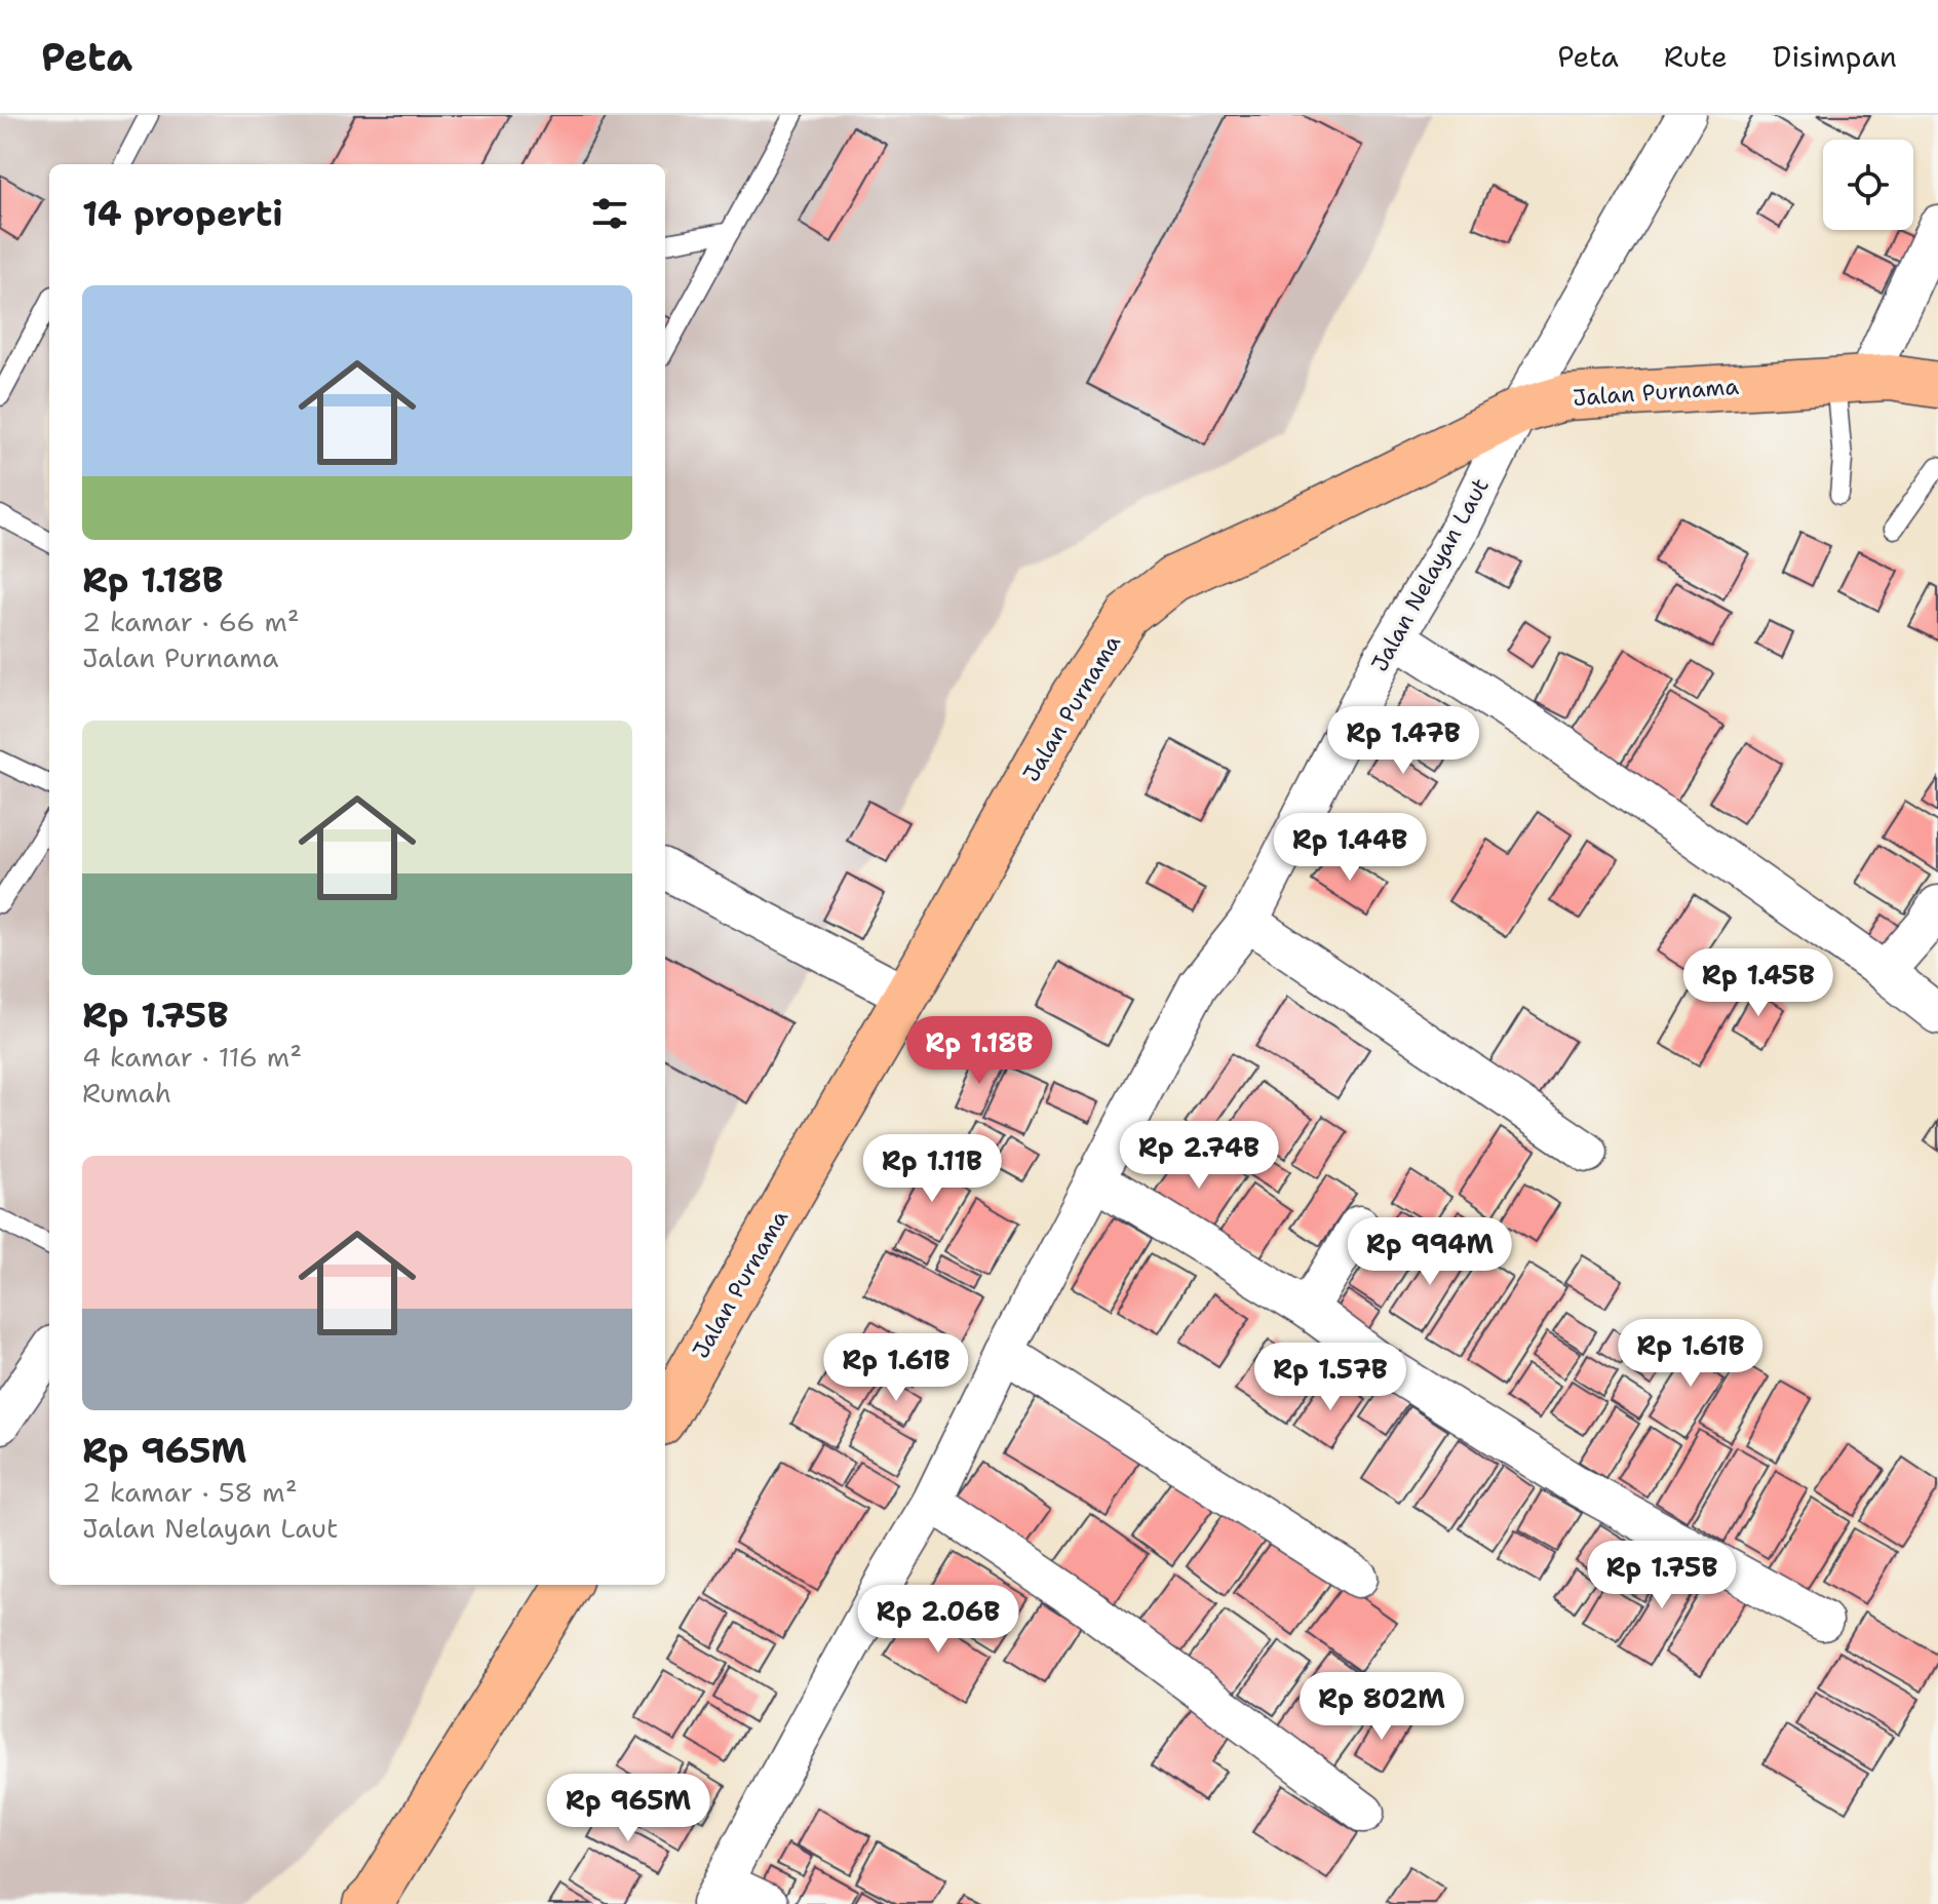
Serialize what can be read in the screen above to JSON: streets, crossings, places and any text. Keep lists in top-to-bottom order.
{
  "streets": {
    "main road": ["Jalan Purnama"],
    "street": ["Jalan Nelayan Laut"]
  },
  "crossings": [
    ["Jalan Purnama", "Jalan Nelayan Laut"]
  ],
  "page": {
    "header": "Peta",
    "nav": ["Peta", "Rute", "Disimpan"],
    "heading": "14 properti",
    "list": [
      {
        "name": "Rp 1.18B",
        "note": "2 kamar · 66 m² · Jalan Purnama"
      },
      {
        "name": "Rp 1.75B",
        "note": "4 kamar · 116 m² · Rumah"
      },
      {
        "name": "Rp 965M",
        "note": "2 kamar · 58 m² · Jalan Nelayan Laut"
      }
    ],
    "price": [
      "Rp 1.47B",
      "Rp 1.44B",
      "Rp 1.45B",
      "Rp 1.18B",
      "Rp 2.74B",
      "Rp 1.11B",
      "Rp 994M",
      "Rp 1.61B",
      "Rp 1.61B",
      "Rp 1.57B",
      "Rp 1.75B",
      "Rp 2.06B",
      "Rp 802M",
      "Rp 965M"
    ]
  }
}
